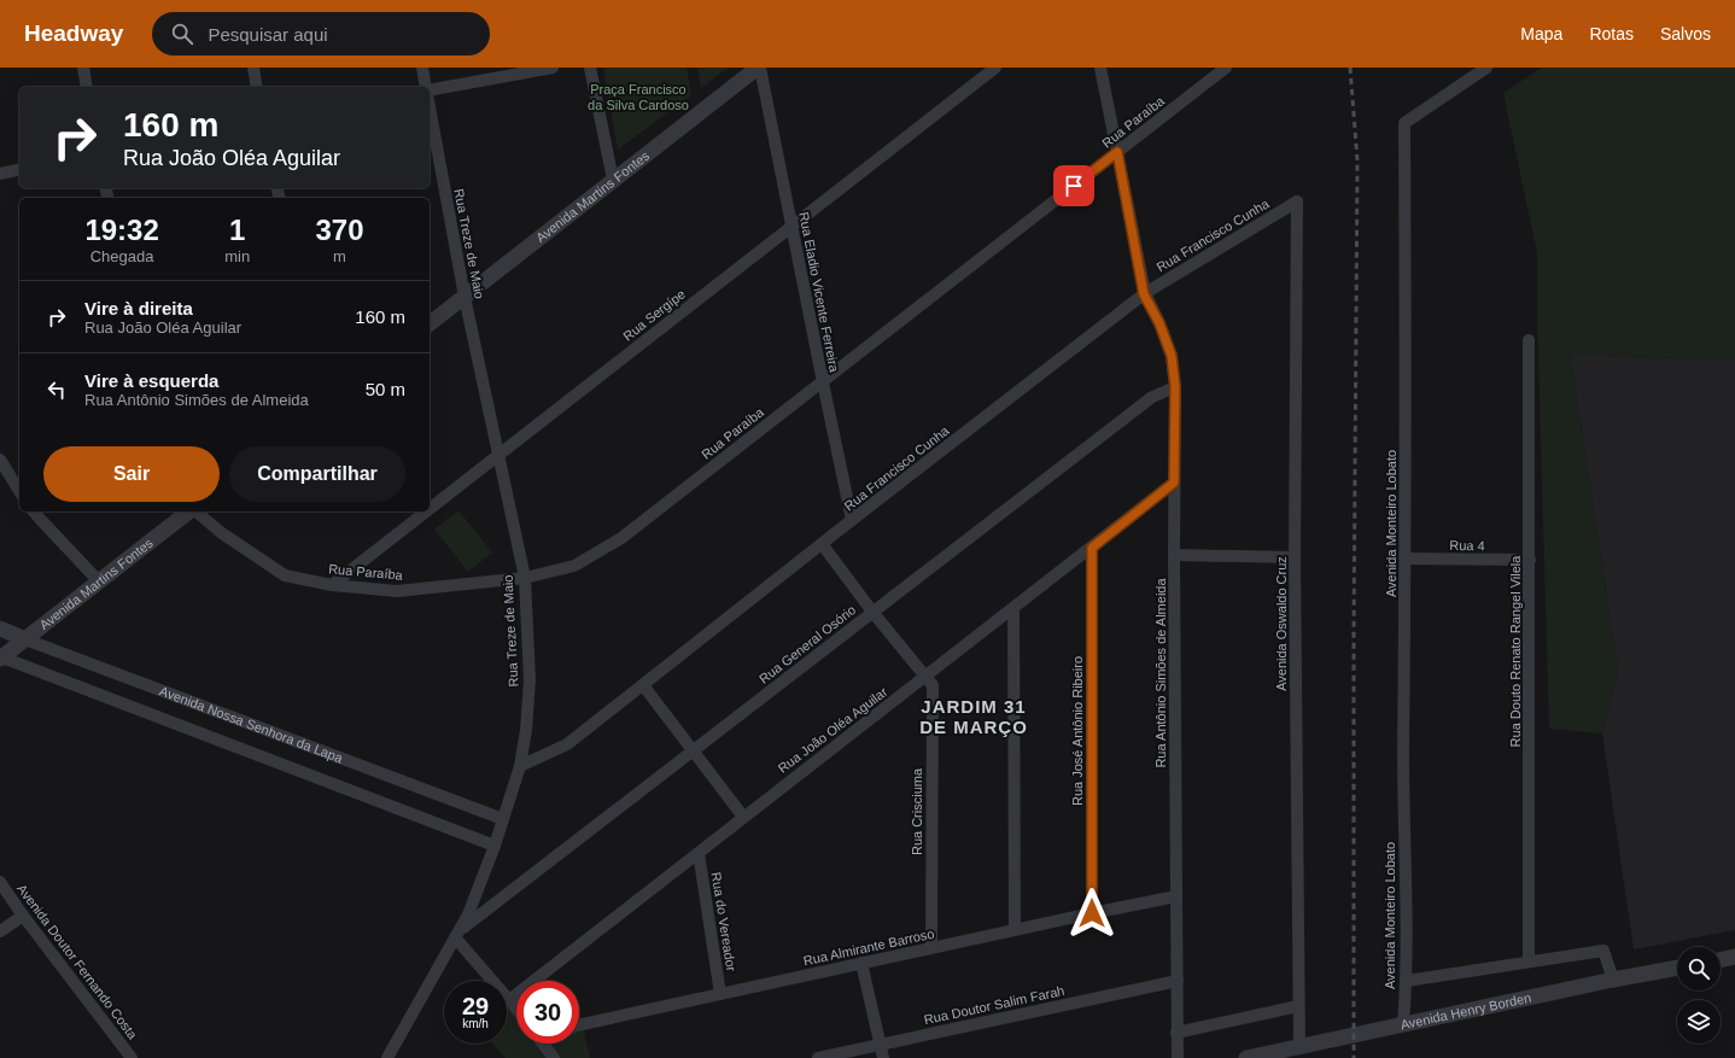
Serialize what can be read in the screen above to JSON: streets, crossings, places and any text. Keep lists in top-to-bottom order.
{
  "streets": {
    "street": [
      "Rua Paraíba",
      "Avenida Martins Fontes",
      "Rua Francisco Cunha",
      "Rua Treze de Maio",
      "Rua Eladio Vicente Ferreira",
      "Rua Sergípe",
      "Avenida Monteiro Lobato",
      "Rua 4",
      "Avenida Oswaldo Cruz",
      "Rua General Osório",
      "Rua Douto Renato Rangel Vilela",
      "Rua Antônio Simões de Almeida",
      "Avenida Nossa Senhora da Lapa",
      "Rua João Oléa Aguilar",
      "Rua José Antônio Ribeiro",
      "Rua Crisciuma",
      "Rua do Vereador",
      "Rua Almirante Barroso",
      "Avenida Doutor Fernando Costa",
      "Rua Doutor Salim Farah",
      "Avenida Henry Borden"
    ]
  },
  "crossings": [
    ["Rua Paraíba", "Rua Treze de Maio"],
    ["Rua Paraíba", "Rua Eladio Vicente Ferreira"],
    ["Rua Paraíba", "Rua Sergípe"],
    ["Rua Paraíba", "Rua Antônio Simões de Almeida"],
    ["Avenida Martins Fontes", "Rua Treze de Maio"],
    ["Avenida Martins Fontes", "Rua Eladio Vicente Ferreira"],
    ["Avenida Martins Fontes", "Avenida Nossa Senhora da Lapa"],
    ["Rua Francisco Cunha", "Rua Treze de Maio"],
    ["Rua Francisco Cunha", "Rua Eladio Vicente Ferreira"],
    ["Rua Francisco Cunha", "Avenida Oswaldo Cruz"],
    ["Rua Francisco Cunha", "Rua Antônio Simões de Almeida"],
    ["Rua Treze de Maio", "Rua Sergípe"],
    ["Rua Treze de Maio", "Rua General Osório"],
    ["Rua Treze de Maio", "Avenida Nossa Senhora da Lapa"],
    ["Rua Eladio Vicente Ferreira", "Rua Sergípe"],
    ["Avenida Monteiro Lobato", "Rua 4"],
    ["Avenida Monteiro Lobato", "Avenida Henry Borden"],
    ["Rua 4", "Rua Douto Renato Rangel Vilela"],
    ["Avenida Oswaldo Cruz", "Avenida Henry Borden"],
    ["Rua General Osório", "Rua Antônio Simões de Almeida"],
    ["Rua Antônio Simões de Almeida", "Rua João Oléa Aguilar"],
    ["Rua Antônio Simões de Almeida", "Rua Almirante Barroso"],
    ["Rua Antônio Simões de Almeida", "Rua Doutor Salim Farah"],
    ["Rua João Oléa Aguilar", "Rua José Antônio Ribeiro"],
    ["Rua João Oléa Aguilar", "Rua Crisciuma"],
    ["Rua João Oléa Aguilar", "Rua do Vereador"],
    ["Rua José Antônio Ribeiro", "Rua Almirante Barroso"],
    ["Rua Crisciuma", "Rua Almirante Barroso"],
    ["Rua do Vereador", "Rua Almirante Barroso"]
  ],
  "districts": ["JARDIM 31 DE MARÇO"],
  "parks": ["Praça Francisco da Silva Cardoso"],
  "page": {
    "header": "Headway",
    "search": "Pesquisar aqui",
    "nav": ["Mapa", "Rotas", "Salvos"],
    "turn": ["160 m", "Rua João Oléa Aguilar"],
    "eta": [
      "19:32",
      "Chegada",
      "1",
      "min",
      "370",
      "m"
    ],
    "list": [
      {
        "name": "Vire à direita",
        "note": "Rua João Oléa Aguilar",
        "value": "160 m"
      },
      {
        "name": "Vire à esquerda",
        "note": "Rua Antônio Simões de Almeida",
        "value": "50 m"
      }
    ],
    "buttons": ["Sair", "Compartilhar"],
    "speed": "29 km/h",
    "limit": "30"
  }
}
